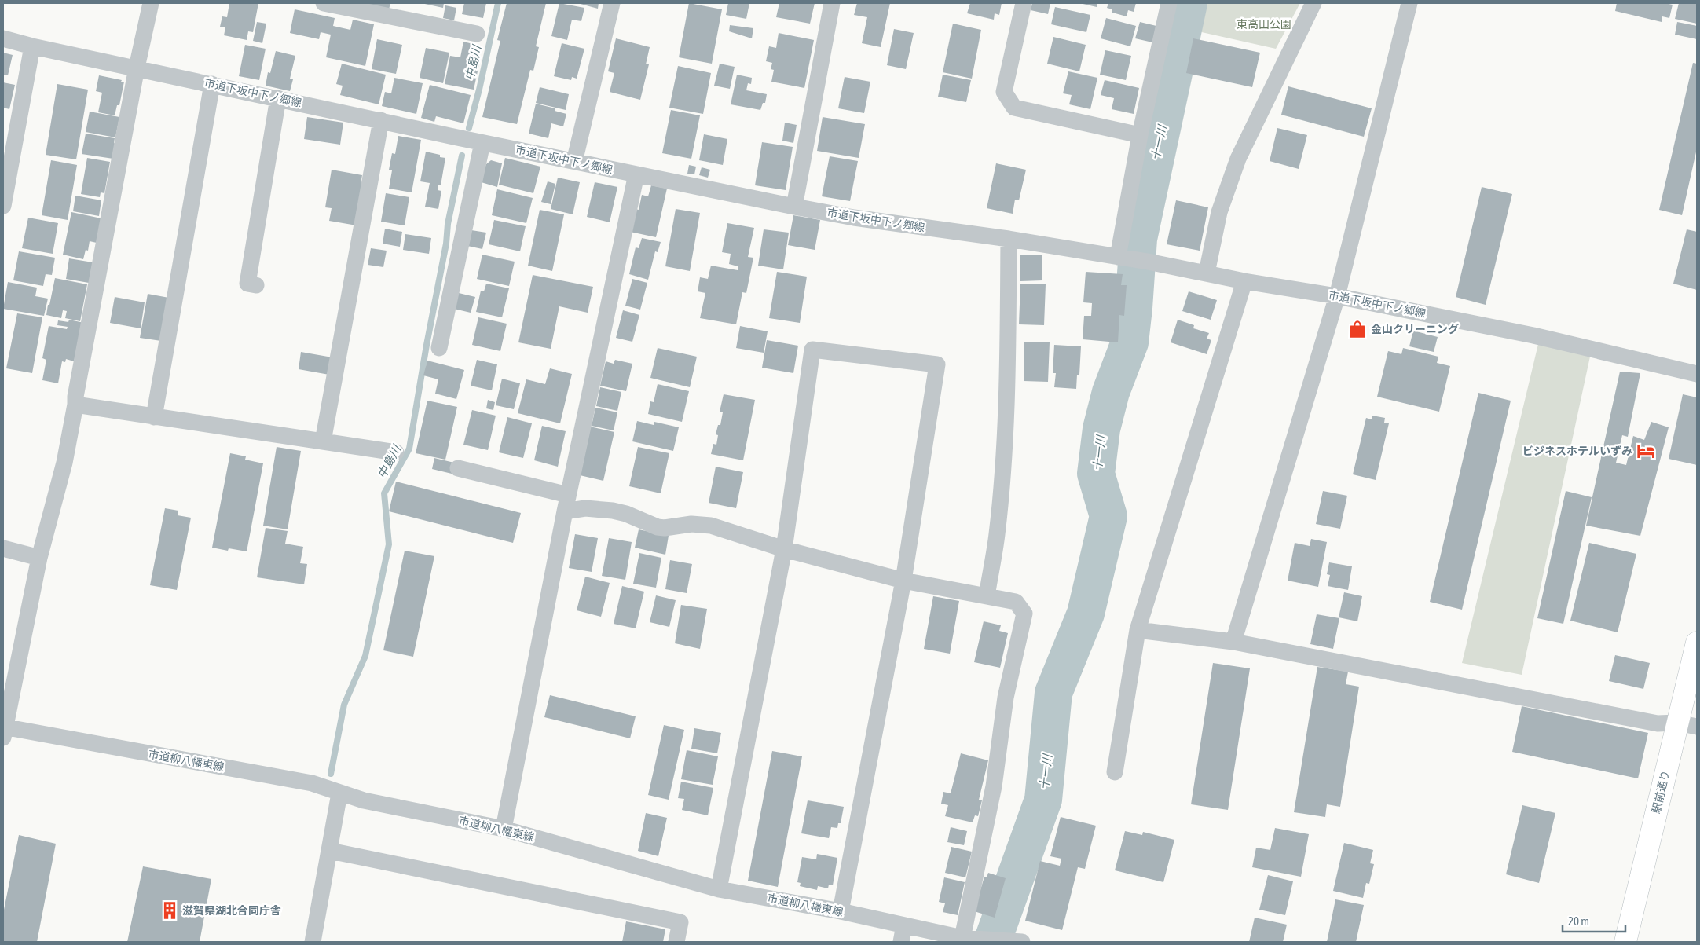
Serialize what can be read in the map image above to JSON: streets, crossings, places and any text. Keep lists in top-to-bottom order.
{
  "streets": {
    "main road": ["駅前通り"],
    "street": ["市道下坂中下ノ郷線", "市道柳八幡東線"]
  },
  "water": ["中島川", "十一川"],
  "parks": ["東高田公園"],
  "places": {
    "shop": ["金山クリーニング"],
    "hotel": ["ビジネスホテルいずみ"],
    "building": ["滋賀県湖北合同庁舎"]
  },
  "scale_bar": "20 m"
}
